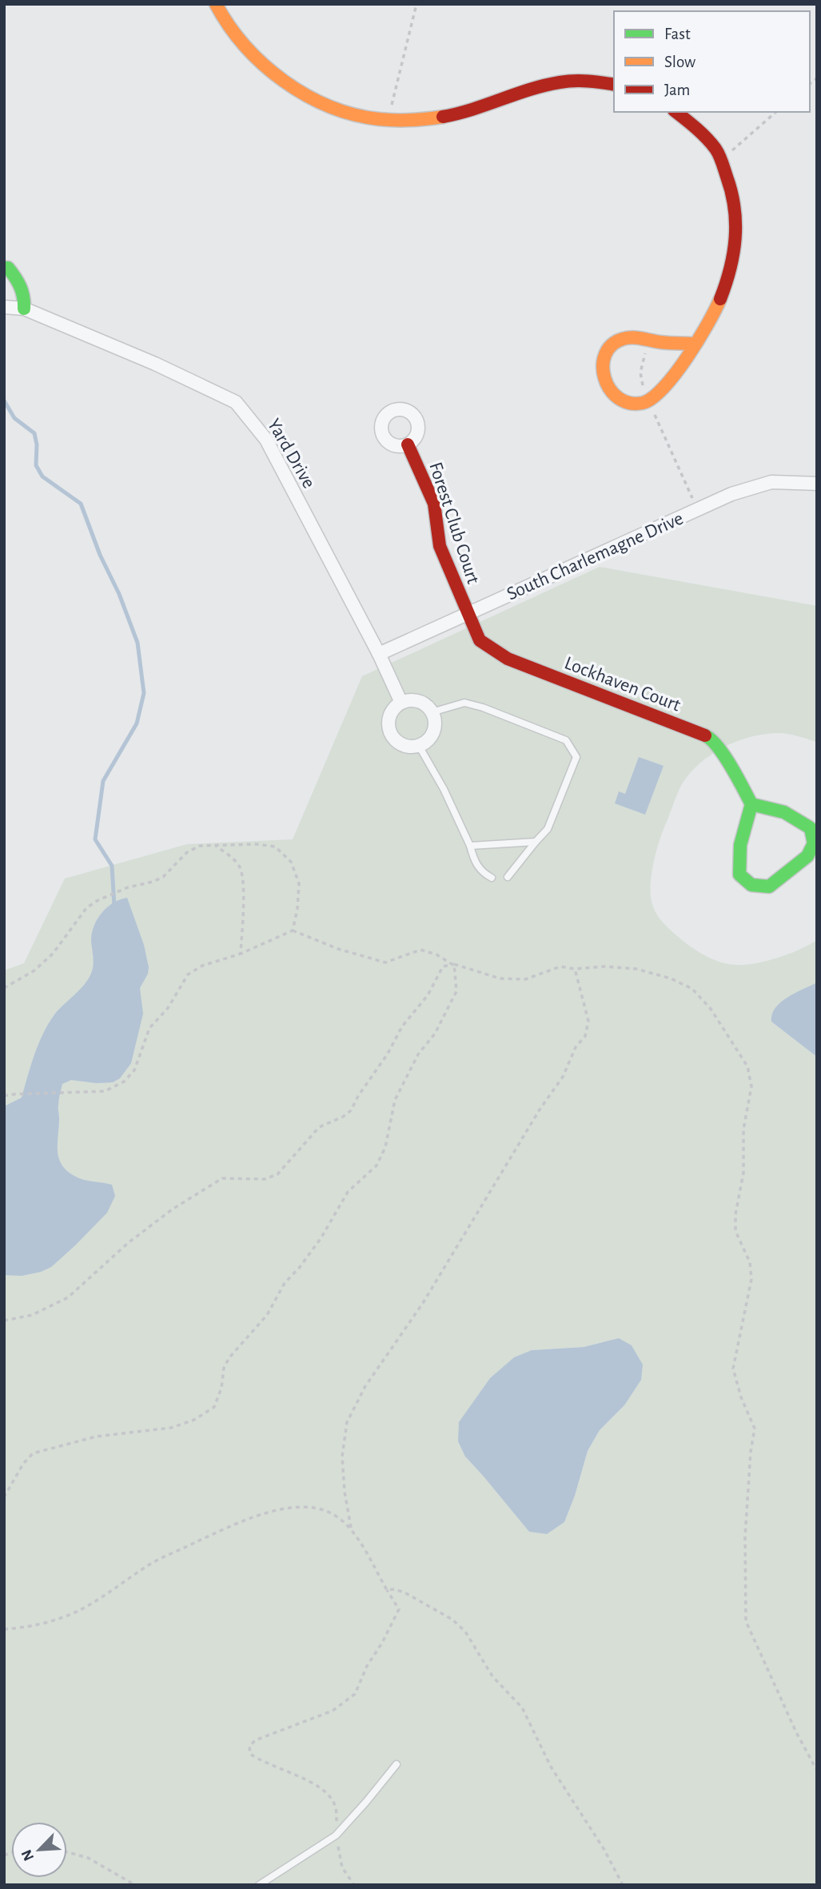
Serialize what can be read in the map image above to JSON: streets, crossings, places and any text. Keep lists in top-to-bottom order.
{
  "streets": {
    "street": [
      "Yard Drive",
      "Forest Club Court",
      "South Charlemagne Drive",
      "Lockhaven Court"
    ]
  },
  "crossings": [
    ["Yard Drive", "South Charlemagne Drive"],
    ["Forest Club Court", "South Charlemagne Drive"],
    ["Forest Club Court", "Lockhaven Court"],
    ["South Charlemagne Drive", "Lockhaven Court"]
  ],
  "legend": ["Fast", "Slow", "Jam"],
  "north": "bottom left"
}
